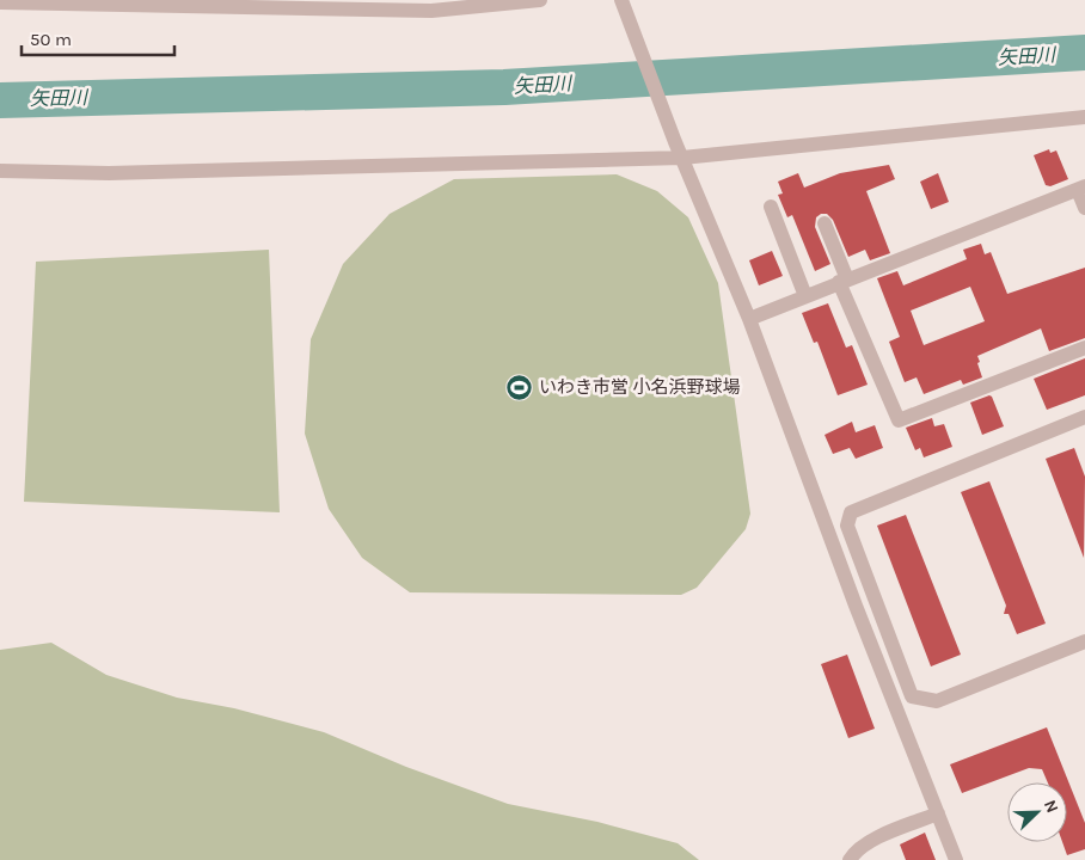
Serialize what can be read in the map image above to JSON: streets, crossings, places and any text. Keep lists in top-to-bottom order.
{
  "water": ["矢田川"],
  "places": {
    "sports": ["いわき市営 小名浜野球場"]
  },
  "scale_bar": "50 m",
  "north": "top right"
}
